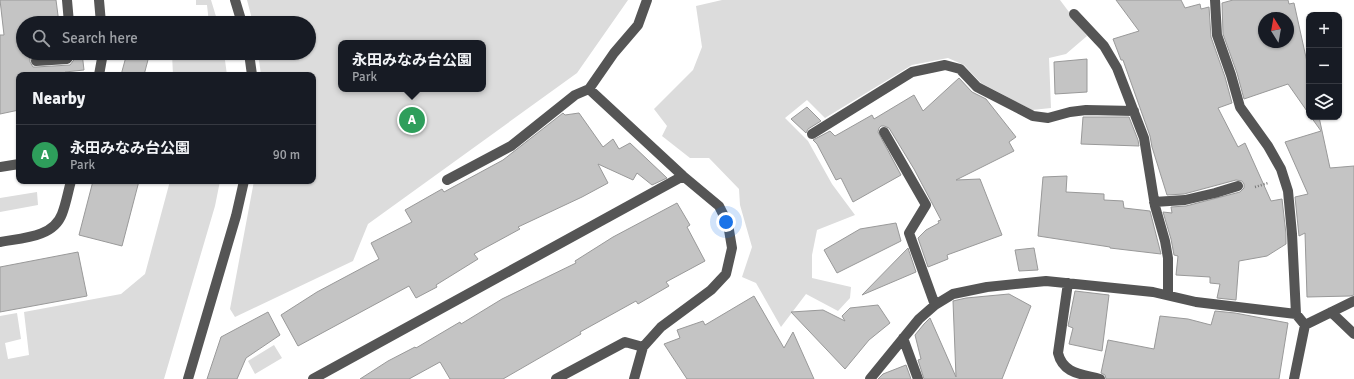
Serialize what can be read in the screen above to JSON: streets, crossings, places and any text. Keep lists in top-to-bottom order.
{
  "north": "top",
  "page": {
    "map_buttons": ["+", "−"],
    "search": "Search here",
    "popup": ["永田みなみ台公園", "Park"],
    "heading": "Nearby",
    "pins": "A",
    "list": [
      {
        "mark": "A",
        "name": "永田みなみ台公園",
        "note": "Park",
        "value": "90 m"
      }
    ]
  }
}
